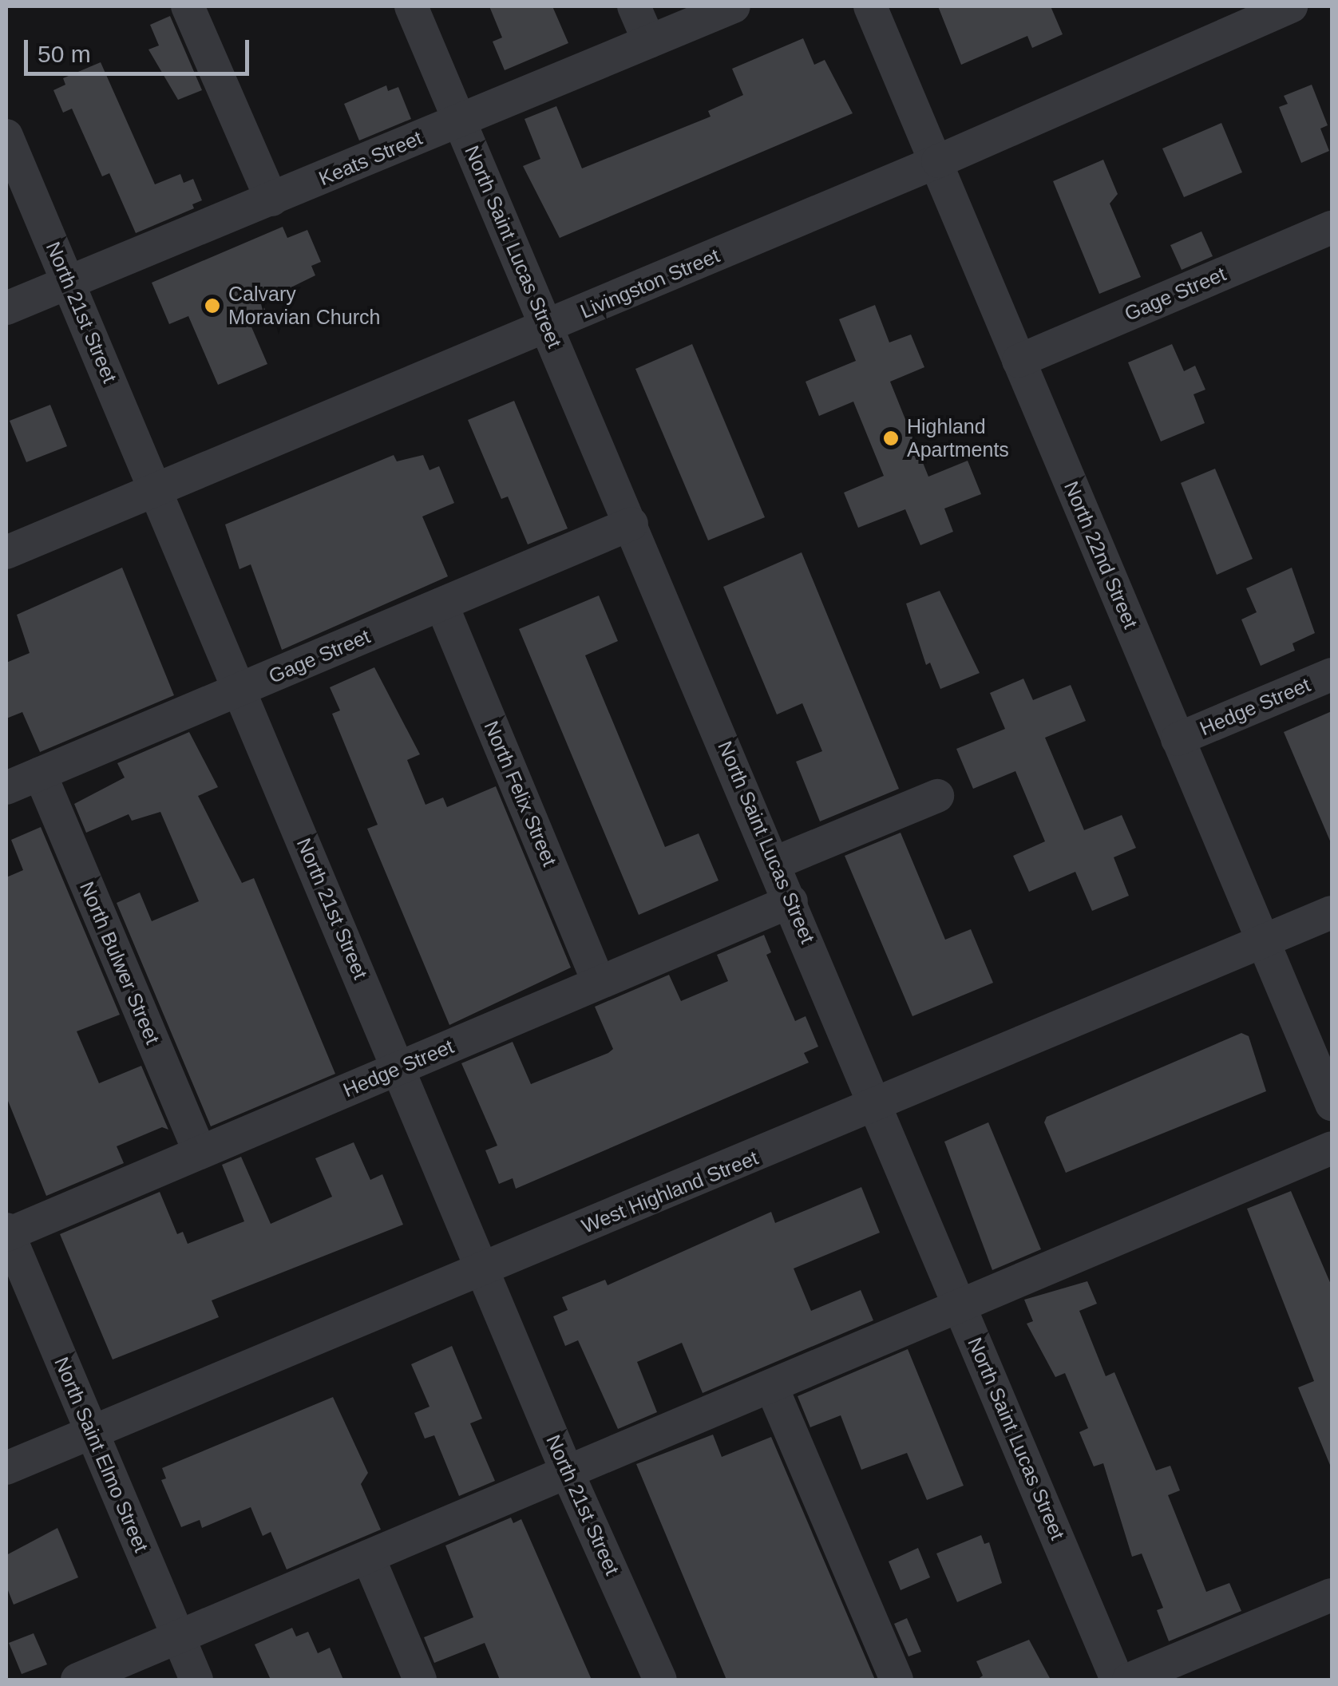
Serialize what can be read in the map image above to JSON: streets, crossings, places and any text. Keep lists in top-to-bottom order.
{
  "streets": {
    "street": [
      "Keats Street",
      "North Saint Lucas Street",
      "Livingston Street",
      "Gage Street",
      "North 21st Street",
      "North 22nd Street",
      "Hedge Street",
      "North Felix Street",
      "North Bulwer Street",
      "West Highland Street",
      "North Saint Elmo Street"
    ]
  },
  "crossings": [
    ["Keats Street", "North Saint Lucas Street"],
    ["Keats Street", "North 21st Street"],
    ["North Saint Lucas Street", "Livingston Street"],
    ["North Saint Lucas Street", "Gage Street"],
    ["North Saint Lucas Street", "Hedge Street"],
    ["North Saint Lucas Street", "West Highland Street"],
    ["Livingston Street", "North 21st Street"],
    ["Livingston Street", "North 22nd Street"],
    ["Gage Street", "North 21st Street"],
    ["Gage Street", "North 22nd Street"],
    ["Gage Street", "North Felix Street"],
    ["Gage Street", "North Bulwer Street"],
    ["North 21st Street", "Hedge Street"],
    ["North 21st Street", "West Highland Street"],
    ["North 22nd Street", "Hedge Street"],
    ["North 22nd Street", "West Highland Street"],
    ["Hedge Street", "North Felix Street"],
    ["Hedge Street", "North Bulwer Street"],
    ["Hedge Street", "North Saint Elmo Street"],
    ["West Highland Street", "North Saint Elmo Street"]
  ],
  "places": ["Calvary Moravian Church", "Highland Apartments"],
  "scale_bar": "50 m"
}
